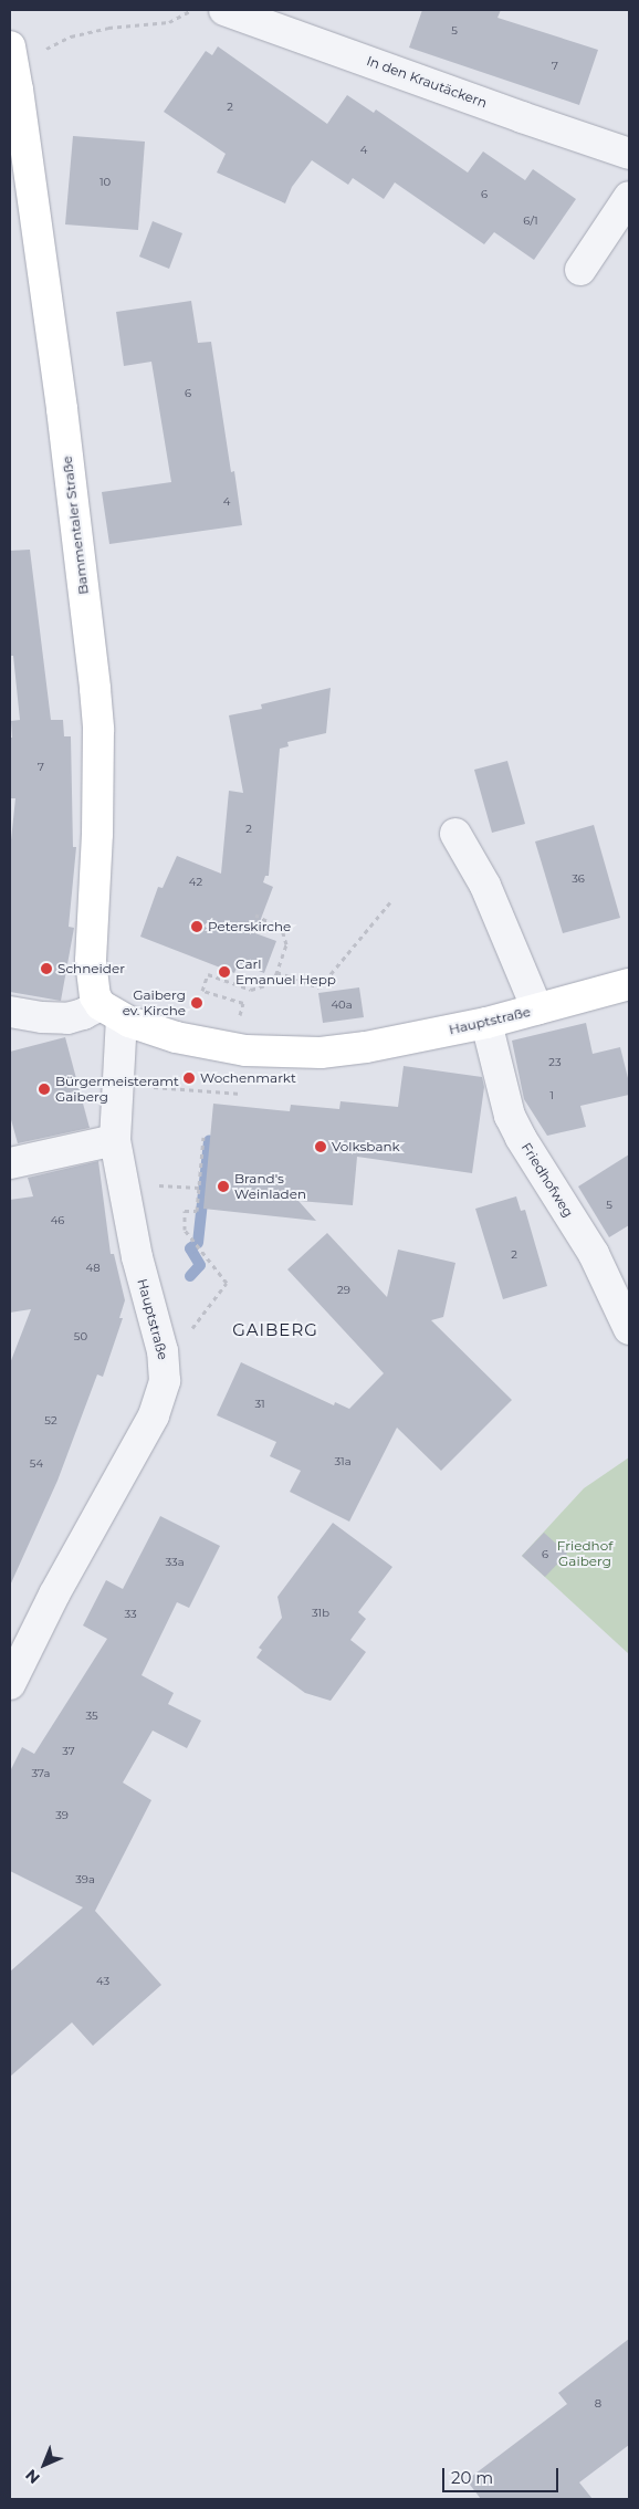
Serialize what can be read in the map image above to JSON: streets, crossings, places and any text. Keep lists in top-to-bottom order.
{
  "streets": {
    "main road": ["Bammentaler Straße", "Hauptstraße"],
    "street": ["In den Krautäckern", "Friedhofweg"]
  },
  "crossings": [
    ["Bammentaler Straße", "Hauptstraße"],
    ["Hauptstraße", "Friedhofweg"]
  ],
  "districts": ["GAIBERG"],
  "parks": ["Friedhof Gaiberg"],
  "places": [
    "Peterskirche",
    "Schneider",
    "Carl Emanuel Hepp",
    "Gaiberg ev. Kirche",
    "Wochenmarkt",
    "Bürgermeisteramt Gaiberg",
    "Volksbank",
    "Brand's Weinladen"
  ],
  "house_numbers": [
    "5",
    "7",
    "2",
    "4",
    "10",
    "6",
    "6/1",
    "6",
    "4",
    "7",
    "2",
    "36",
    "42",
    "40a",
    "23",
    "1",
    "5",
    "46",
    "2",
    "48",
    "29",
    "50",
    "31",
    "52",
    "31a",
    "54",
    "6",
    "33a",
    "31b",
    "33",
    "35",
    "37",
    "37a",
    "39",
    "39a",
    "43",
    "8"
  ],
  "scale_bar": "20 m",
  "north": "bottom left"
}
